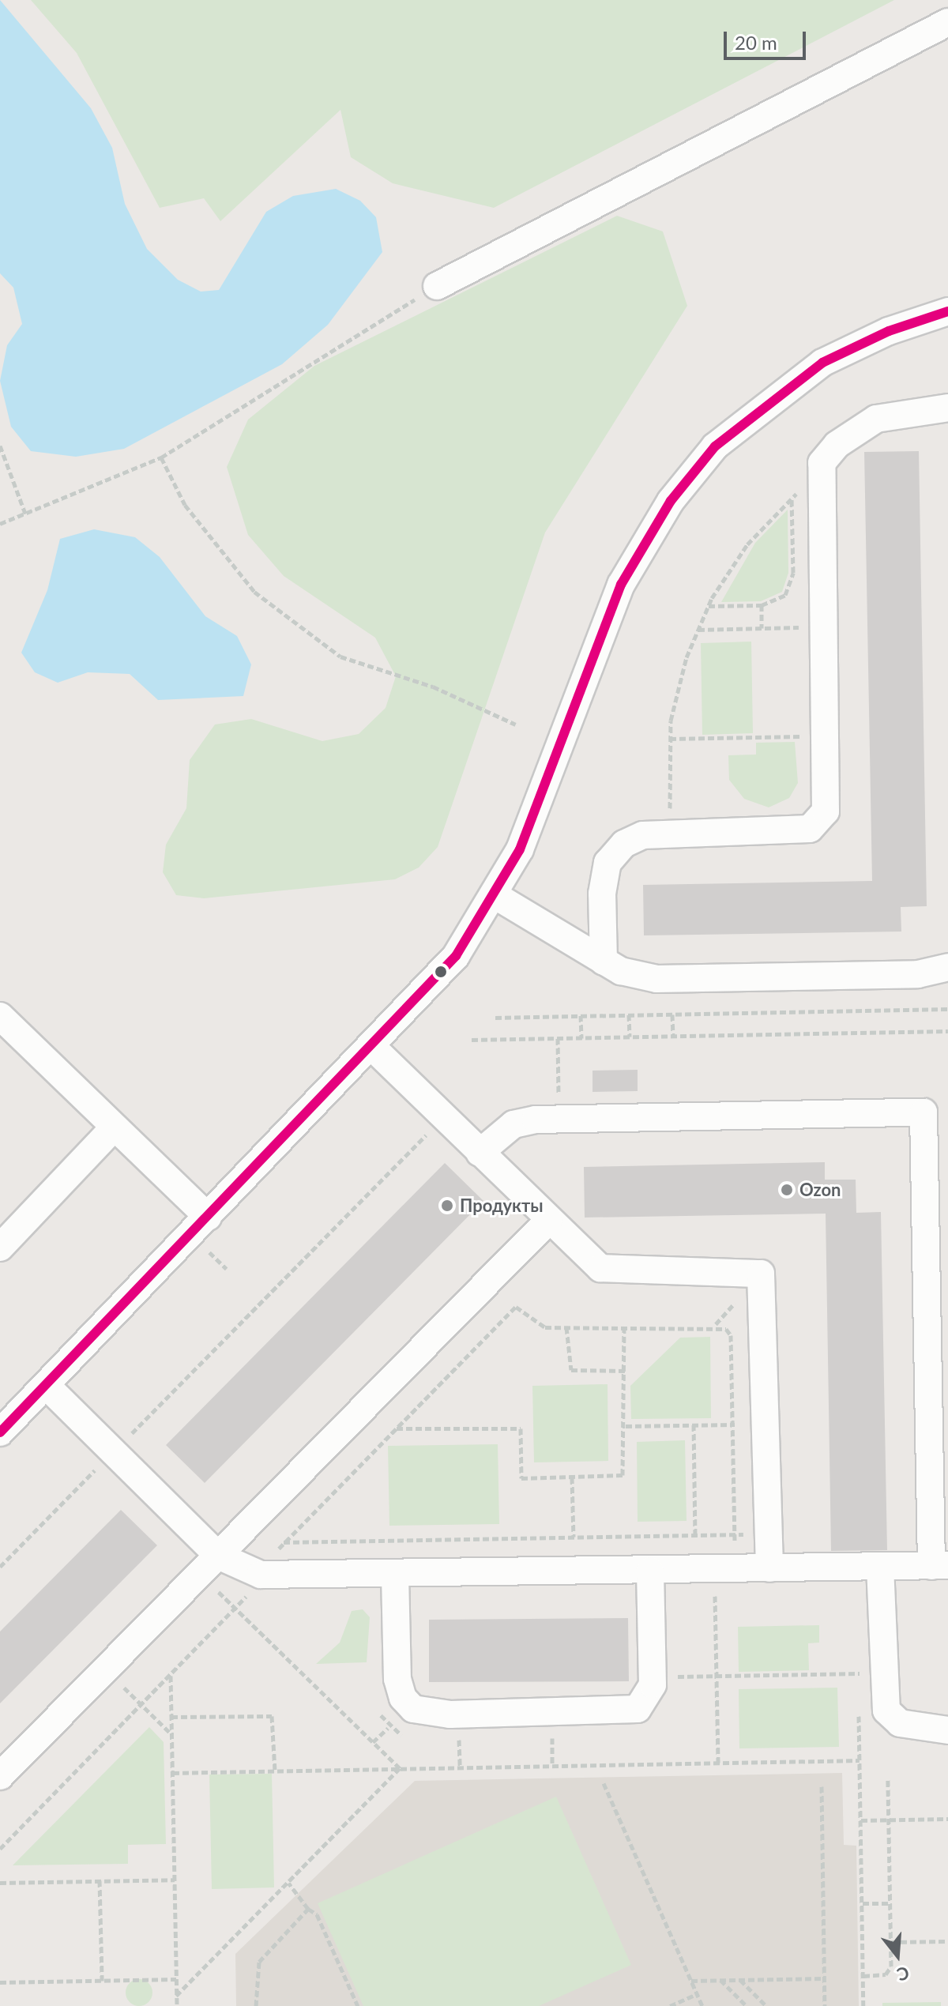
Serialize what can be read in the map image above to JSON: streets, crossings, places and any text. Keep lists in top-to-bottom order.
{
  "places": ["Ozon", "Продукты"],
  "scale_bar": "20 m",
  "north": "bottom"
}
